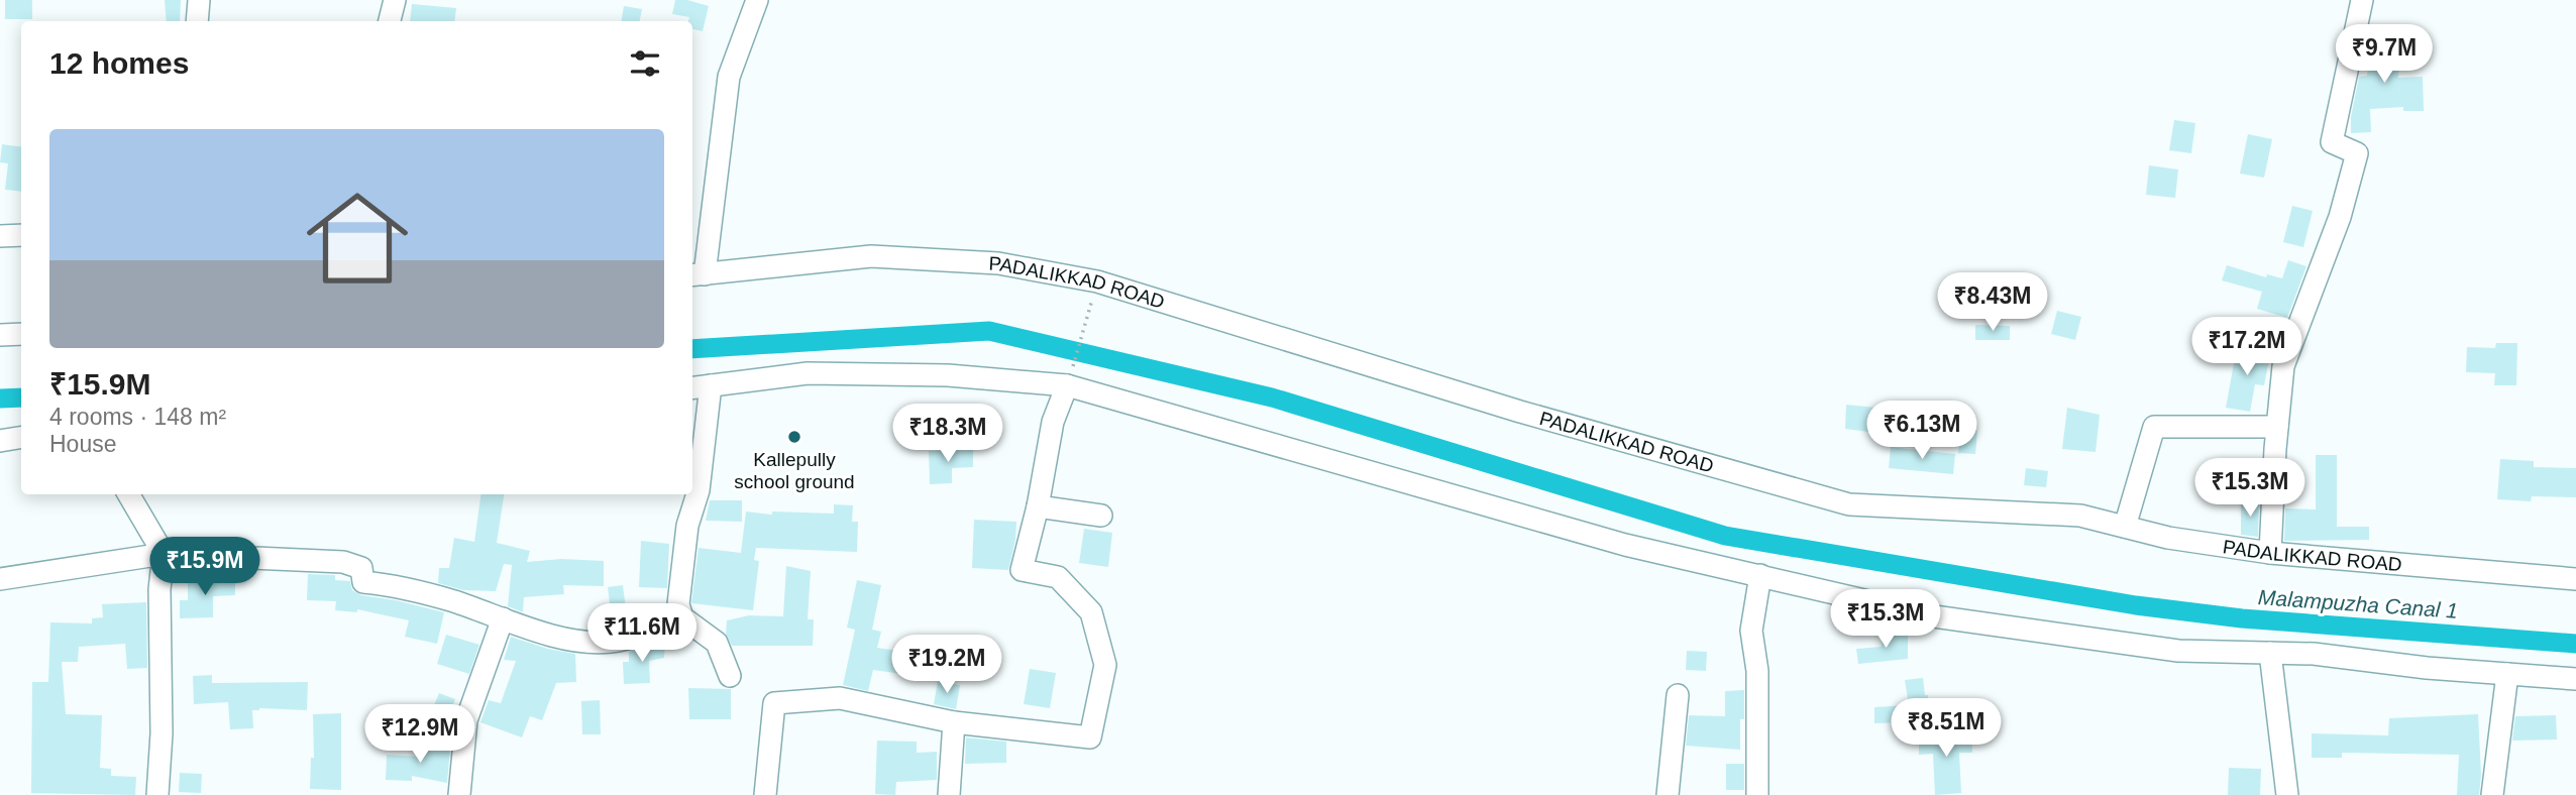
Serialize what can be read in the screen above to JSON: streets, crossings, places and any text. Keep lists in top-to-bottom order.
{
  "streets": {
    "street": ["PADALIKKAD ROAD"]
  },
  "water": ["Malampuzha Canal 1"],
  "places": ["Kallepully school ground"],
  "page": {
    "heading": "12 homes",
    "price": [
      "₹9.7M",
      "₹8.43M",
      "₹17.2M",
      "₹6.13M",
      "₹18.3M",
      "₹15.3M",
      "₹15.9M",
      "₹15.3M",
      "₹11.6M",
      "₹19.2M",
      "₹8.51M",
      "₹12.9M"
    ],
    "list": [
      {
        "name": "₹15.9M",
        "note": "4 rooms · 148 m² · House"
      }
    ]
  }
}
